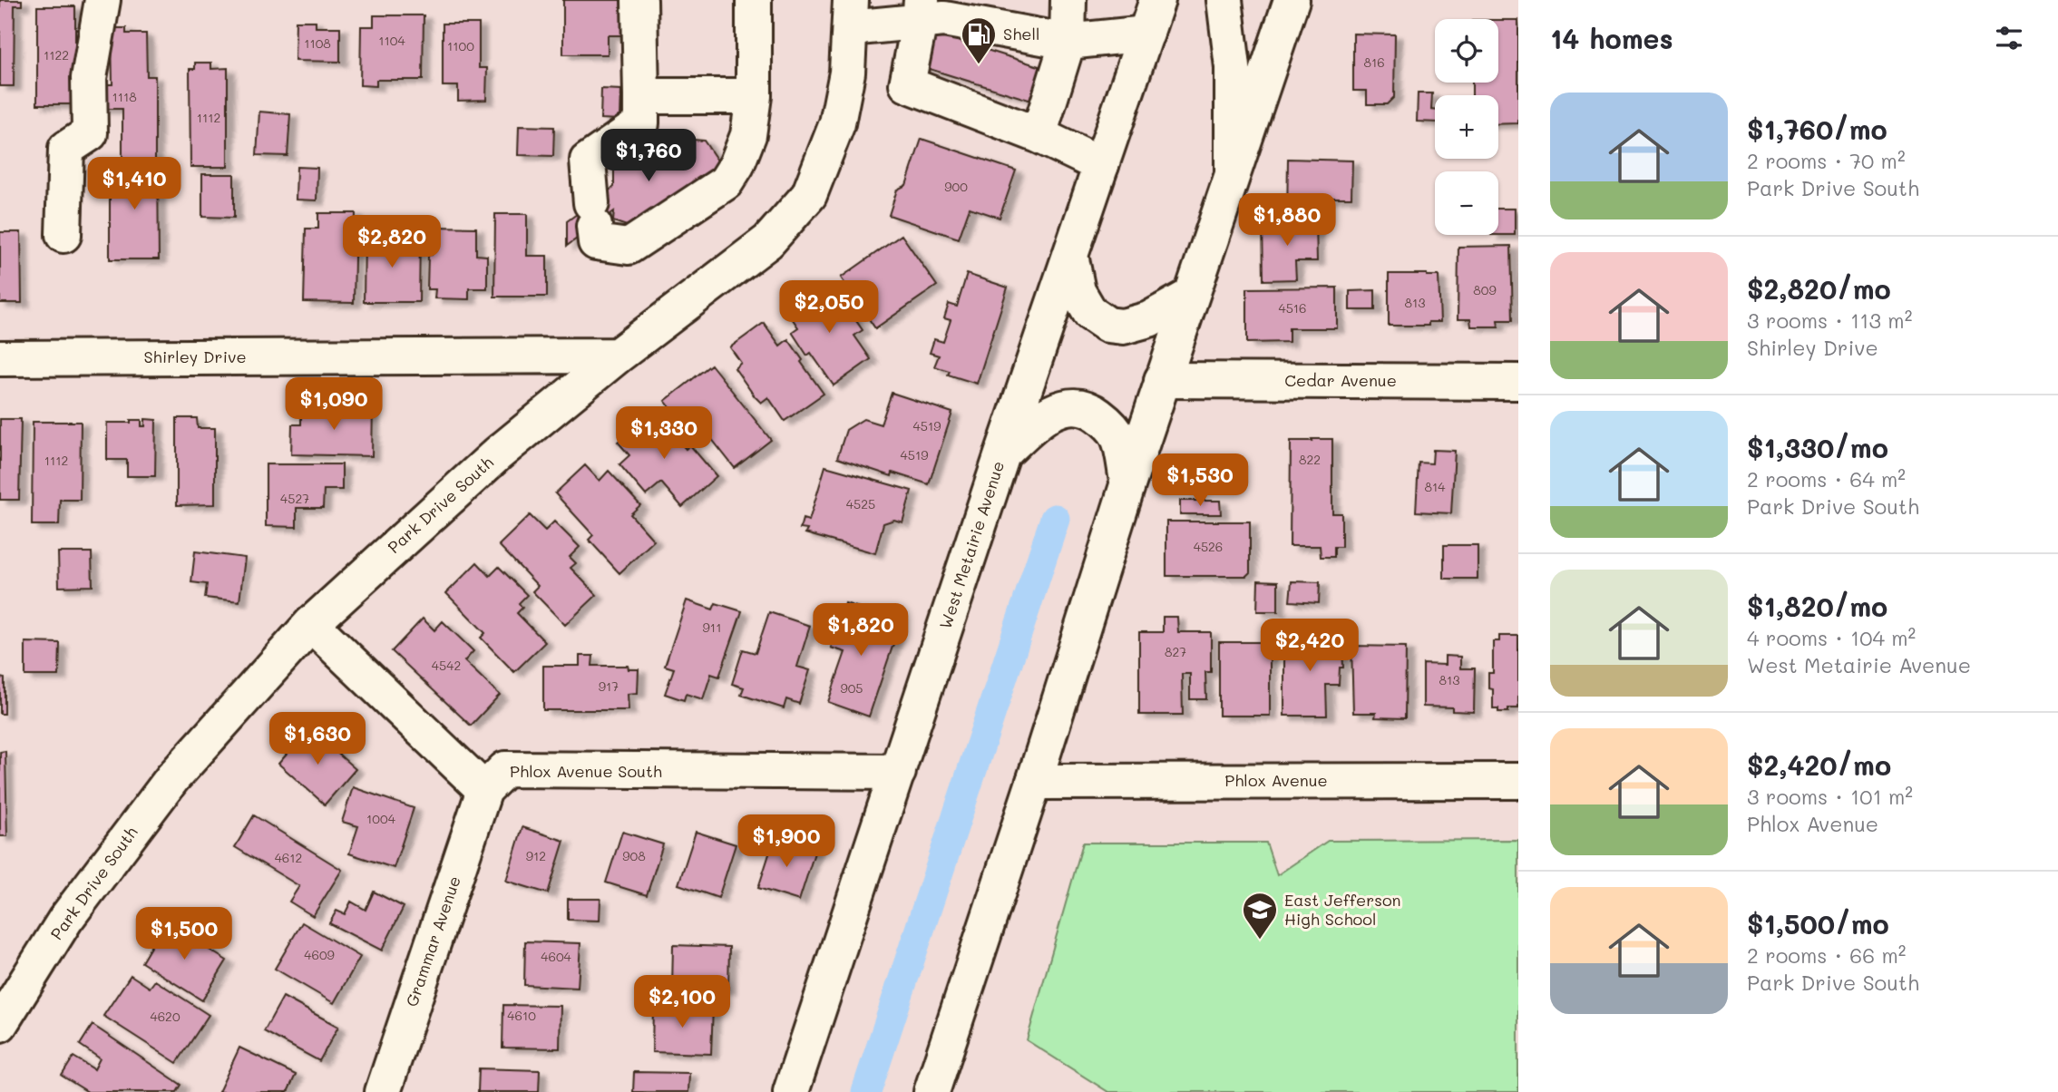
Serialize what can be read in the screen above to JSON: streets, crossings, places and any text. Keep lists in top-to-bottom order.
{
  "streets": {
    "main road": [
      "Shirley Drive",
      "Cedar Avenue",
      "Park Drive South",
      "West Metairie Avenue",
      "Phlox Avenue South",
      "Phlox Avenue",
      "Grammar Avenue"
    ]
  },
  "crossings": [
    ["Shirley Drive", "Park Drive South"],
    ["West Metairie Avenue", "Phlox Avenue South"],
    ["Phlox Avenue South", "Grammar Avenue"]
  ],
  "places": {
    "fuel station": ["Shell"],
    "school or university": ["East Jefferson High School"]
  },
  "house_numbers": [
    "1104",
    "1108",
    "1100",
    "1122",
    "816",
    "1118",
    "1112",
    "900",
    "809",
    "813",
    "4516",
    "4519",
    "4519",
    "822",
    "1112",
    "814",
    "4527",
    "4525",
    "4526",
    "911",
    "827",
    "4542",
    "813",
    "917",
    "905",
    "1004",
    "912",
    "908",
    "4612",
    "4609",
    "4604",
    "4610",
    "4620"
  ],
  "page": {
    "heading": "14 homes",
    "map_buttons": ["+", "−"],
    "list": [
      {
        "name": "$1,760/mo",
        "note": "2 rooms · 70 m² · Park Drive South"
      },
      {
        "name": "$2,820/mo",
        "note": "3 rooms · 113 m² · Shirley Drive"
      },
      {
        "name": "$1,330/mo",
        "note": "2 rooms · 64 m² · Park Drive South"
      },
      {
        "name": "$1,820/mo",
        "note": "4 rooms · 104 m² · West Metairie Avenue"
      },
      {
        "name": "$2,420/mo",
        "note": "3 rooms · 101 m² · Phlox Avenue"
      },
      {
        "name": "$1,500/mo",
        "note": "2 rooms · 66 m² · Park Drive South"
      }
    ],
    "price": [
      "$1,760",
      "$1,410",
      "$1,880",
      "$2,820",
      "$2,050",
      "$1,090",
      "$1,330",
      "$1,530",
      "$1,820",
      "$2,420",
      "$1,630",
      "$1,900",
      "$1,500",
      "$2,100"
    ]
  }
}
